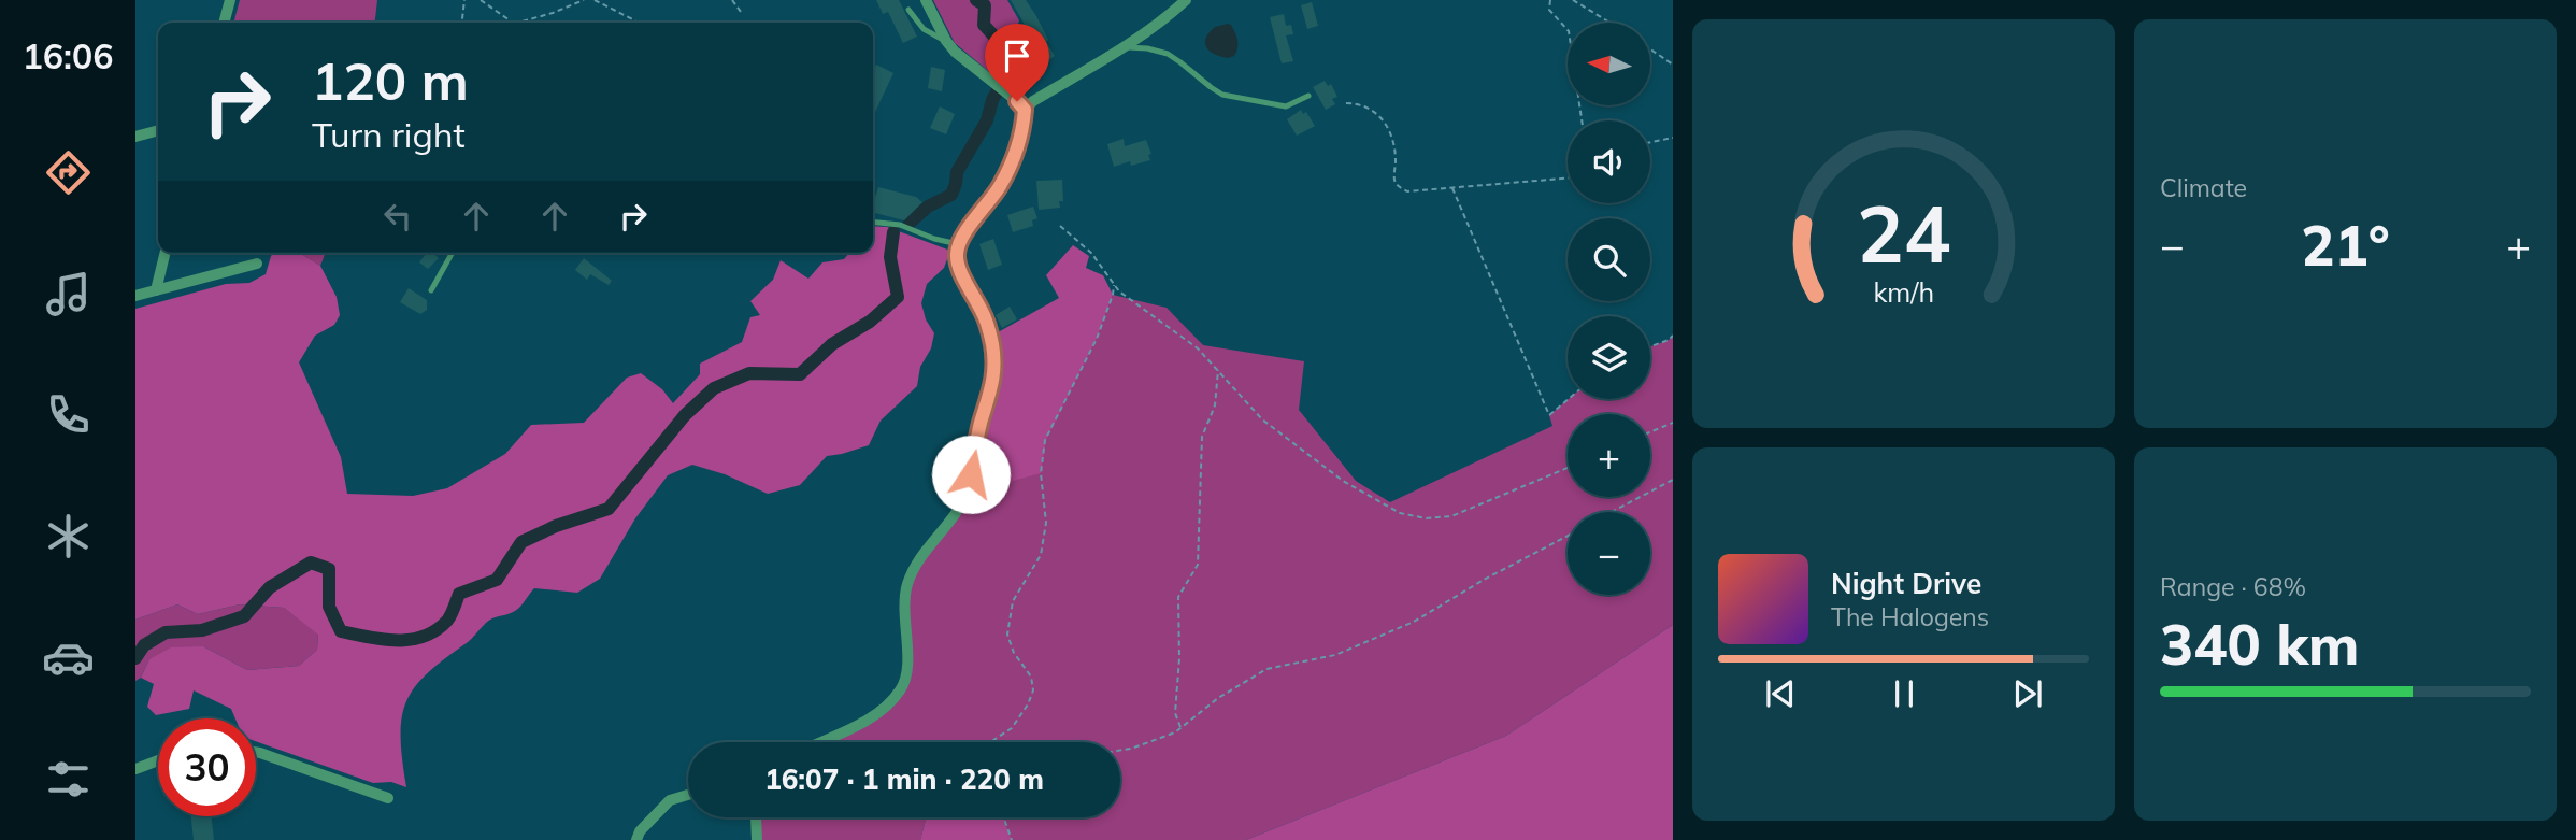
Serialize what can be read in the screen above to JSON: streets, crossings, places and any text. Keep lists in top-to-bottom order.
{
  "north": "left",
  "page": {
    "tabs": "16:06",
    "tile": [
      "Climate",
      ["Range · 68%", "340 km"]
    ],
    "map_buttons": ["+", "−"],
    "turn": ["120 m", "Turn right"],
    "heat": ["−", "21°", "+"],
    "song": ["Night Drive", "The Halogens"],
    "limit": "30",
    "trip": "16:07 · 1 min · 220 m",
    "gauge": ["24", "km/h"]
  }
}
